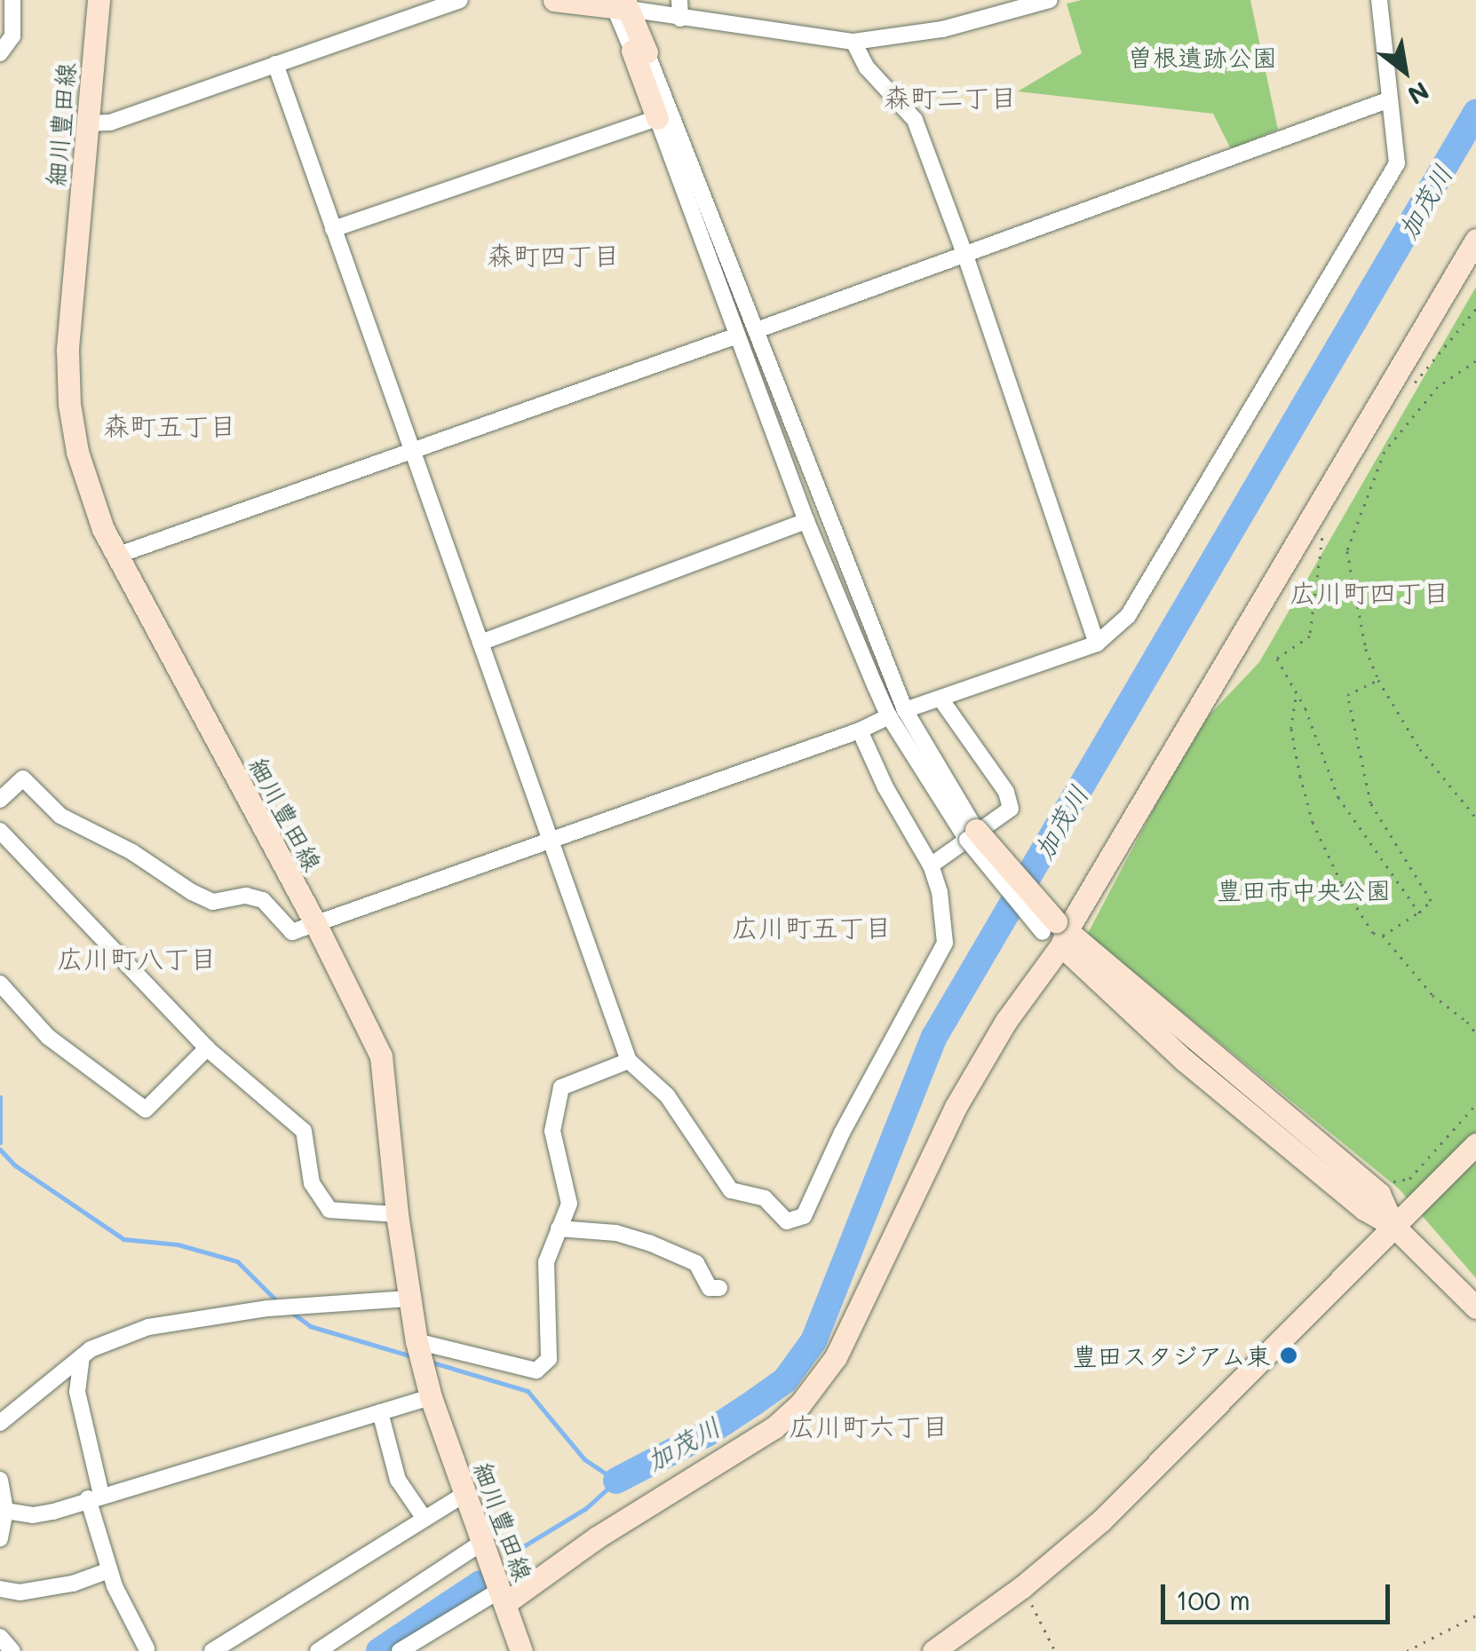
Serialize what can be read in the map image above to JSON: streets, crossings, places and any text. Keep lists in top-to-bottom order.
{
  "streets": {
    "street": ["細川豊田線"]
  },
  "districts": [
    "森町二丁目",
    "森町四丁目",
    "森町五丁目",
    "広川町四丁目",
    "広川町五丁目",
    "広川町八丁目",
    "広川町六丁目"
  ],
  "water": ["加茂川"],
  "parks": ["曽根遺跡公園", "豊田市中央公園"],
  "places": ["豊田スタジアム東"],
  "scale_bar": "100 m",
  "north": "bottom right"
}
